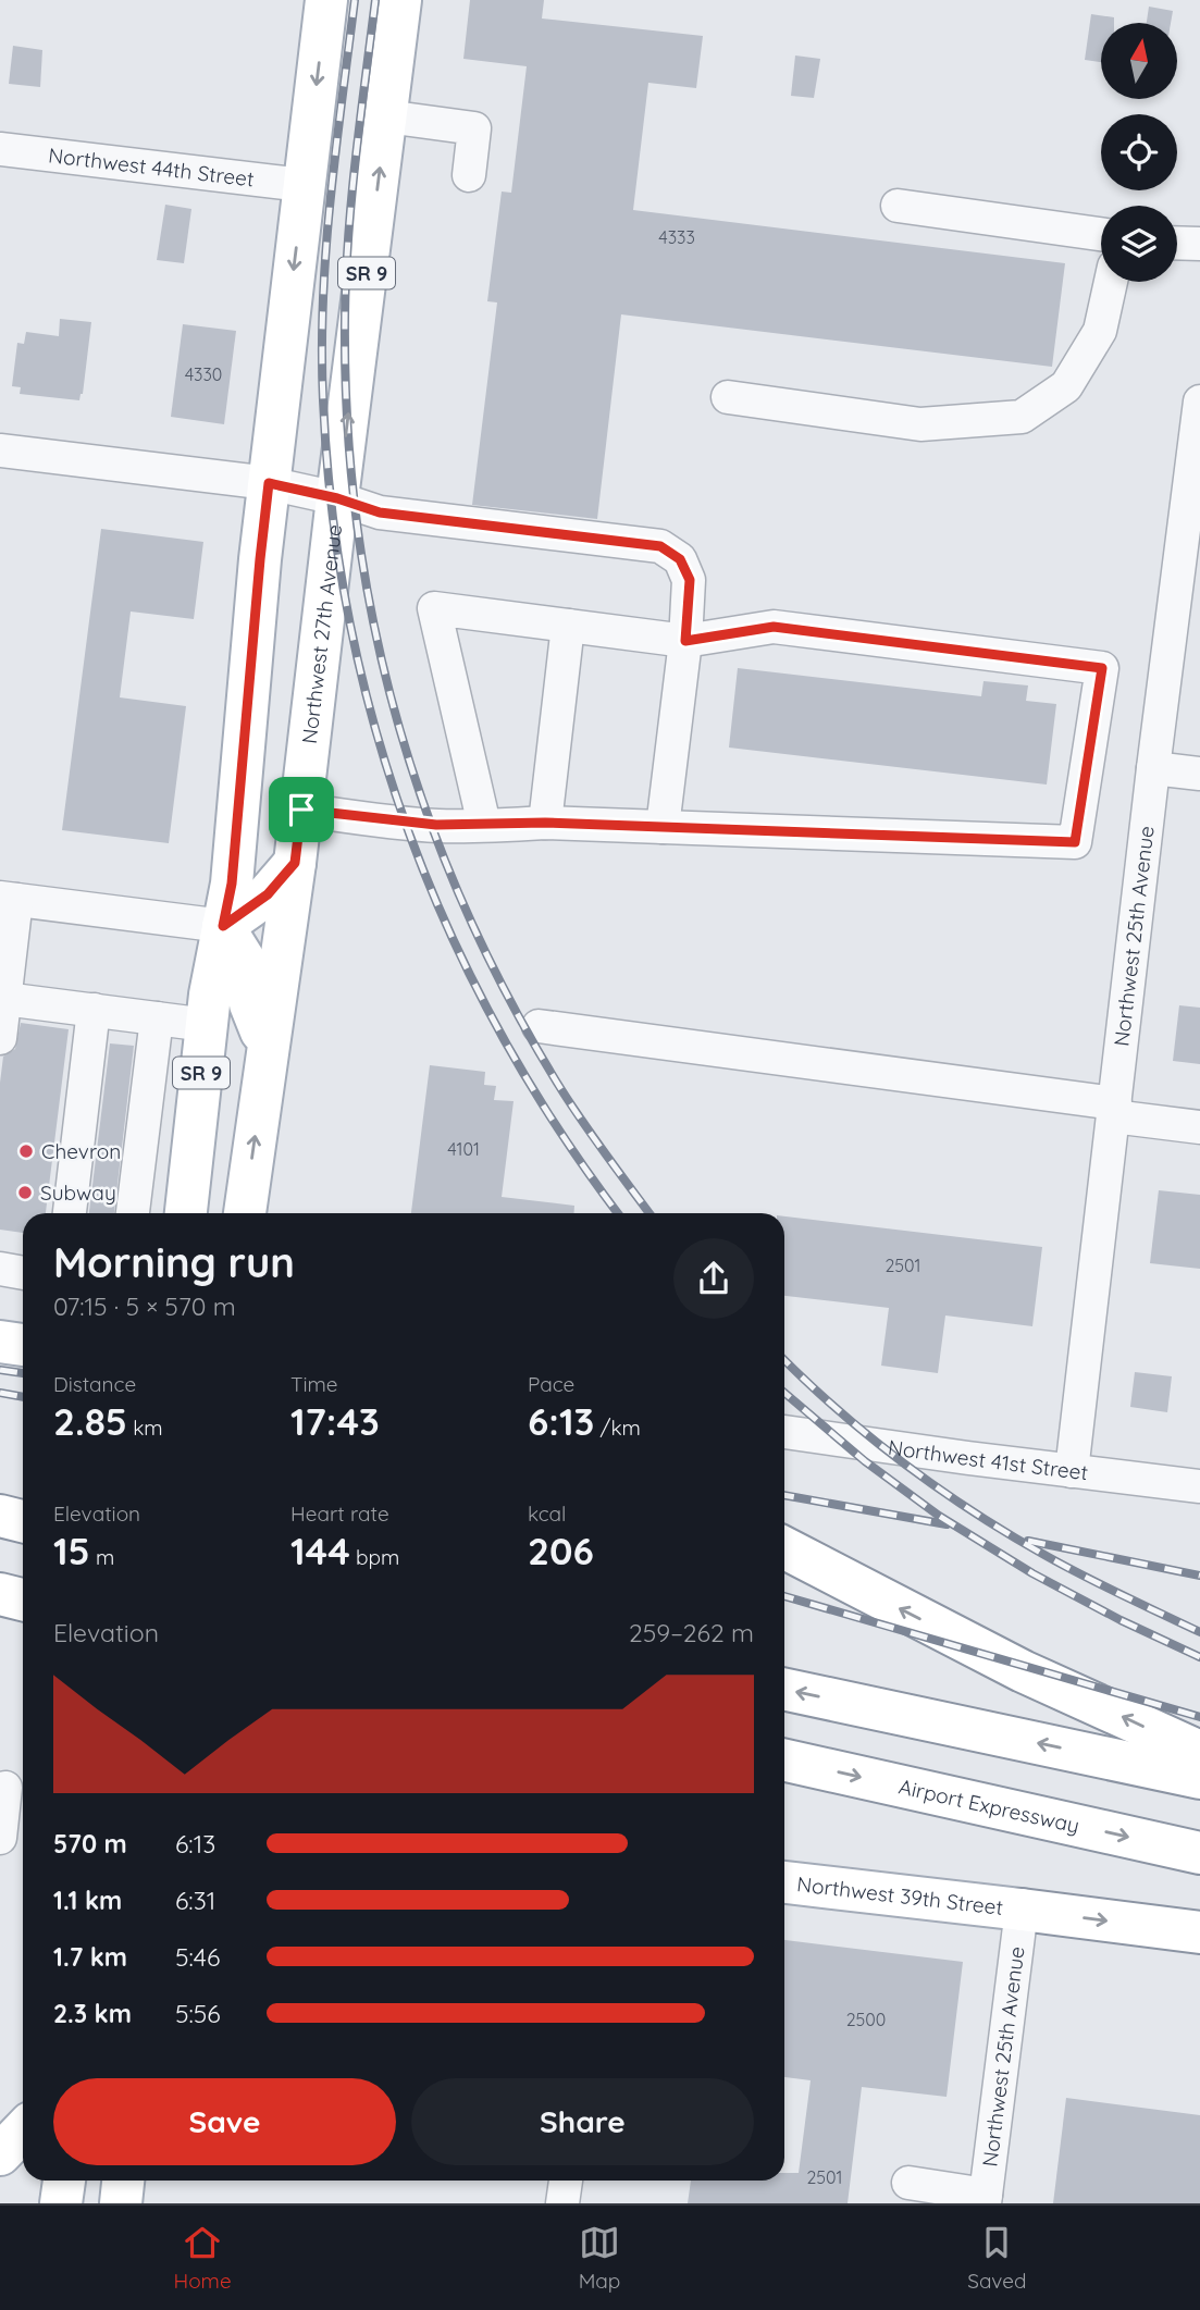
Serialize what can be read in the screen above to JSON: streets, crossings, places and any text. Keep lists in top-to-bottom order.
{
  "streets": {
    "main road": [
      "SR 9",
      "Northwest 27th Avenue",
      "Airport Expressway",
      "Northwest 39th Street"
    ],
    "street": ["Northwest 44th Street", "Northwest 25th Avenue", "Northwest 41st Street"]
  },
  "crossings": [
    ["Northwest 44th Street", "SR 9"],
    ["Northwest 25th Avenue", "Northwest 41st Street"],
    ["Northwest 25th Avenue", "Northwest 39th Street"]
  ],
  "places": ["Chevron", "Subway"],
  "house_numbers": [
    "4333",
    "4330",
    "4101",
    "2501",
    "2500",
    "2501"
  ],
  "north": "top",
  "page": {
    "heading": ["Morning run", "07:15 · 5 × 570 m"],
    "stats": [
      ["Distance", "2.85 km"],
      ["Time", "17:43"],
      ["Pace", "6:13 /km"],
      ["Elevation", "15 m"],
      ["Heart rate", "144 bpm"],
      ["kcal", "206"]
    ],
    "chart": ["Elevation", "259–262 m"],
    "list": [
      {
        "name": "570 m",
        "note": "6:13"
      },
      {
        "name": "1.1 km",
        "note": "6:31"
      },
      {
        "name": "1.7 km",
        "note": "5:46"
      },
      {
        "name": "2.3 km",
        "note": "5:56"
      }
    ],
    "buttons": ["Save", "Share"],
    "tabs": ["Home", "Map", "Saved"]
  }
}
